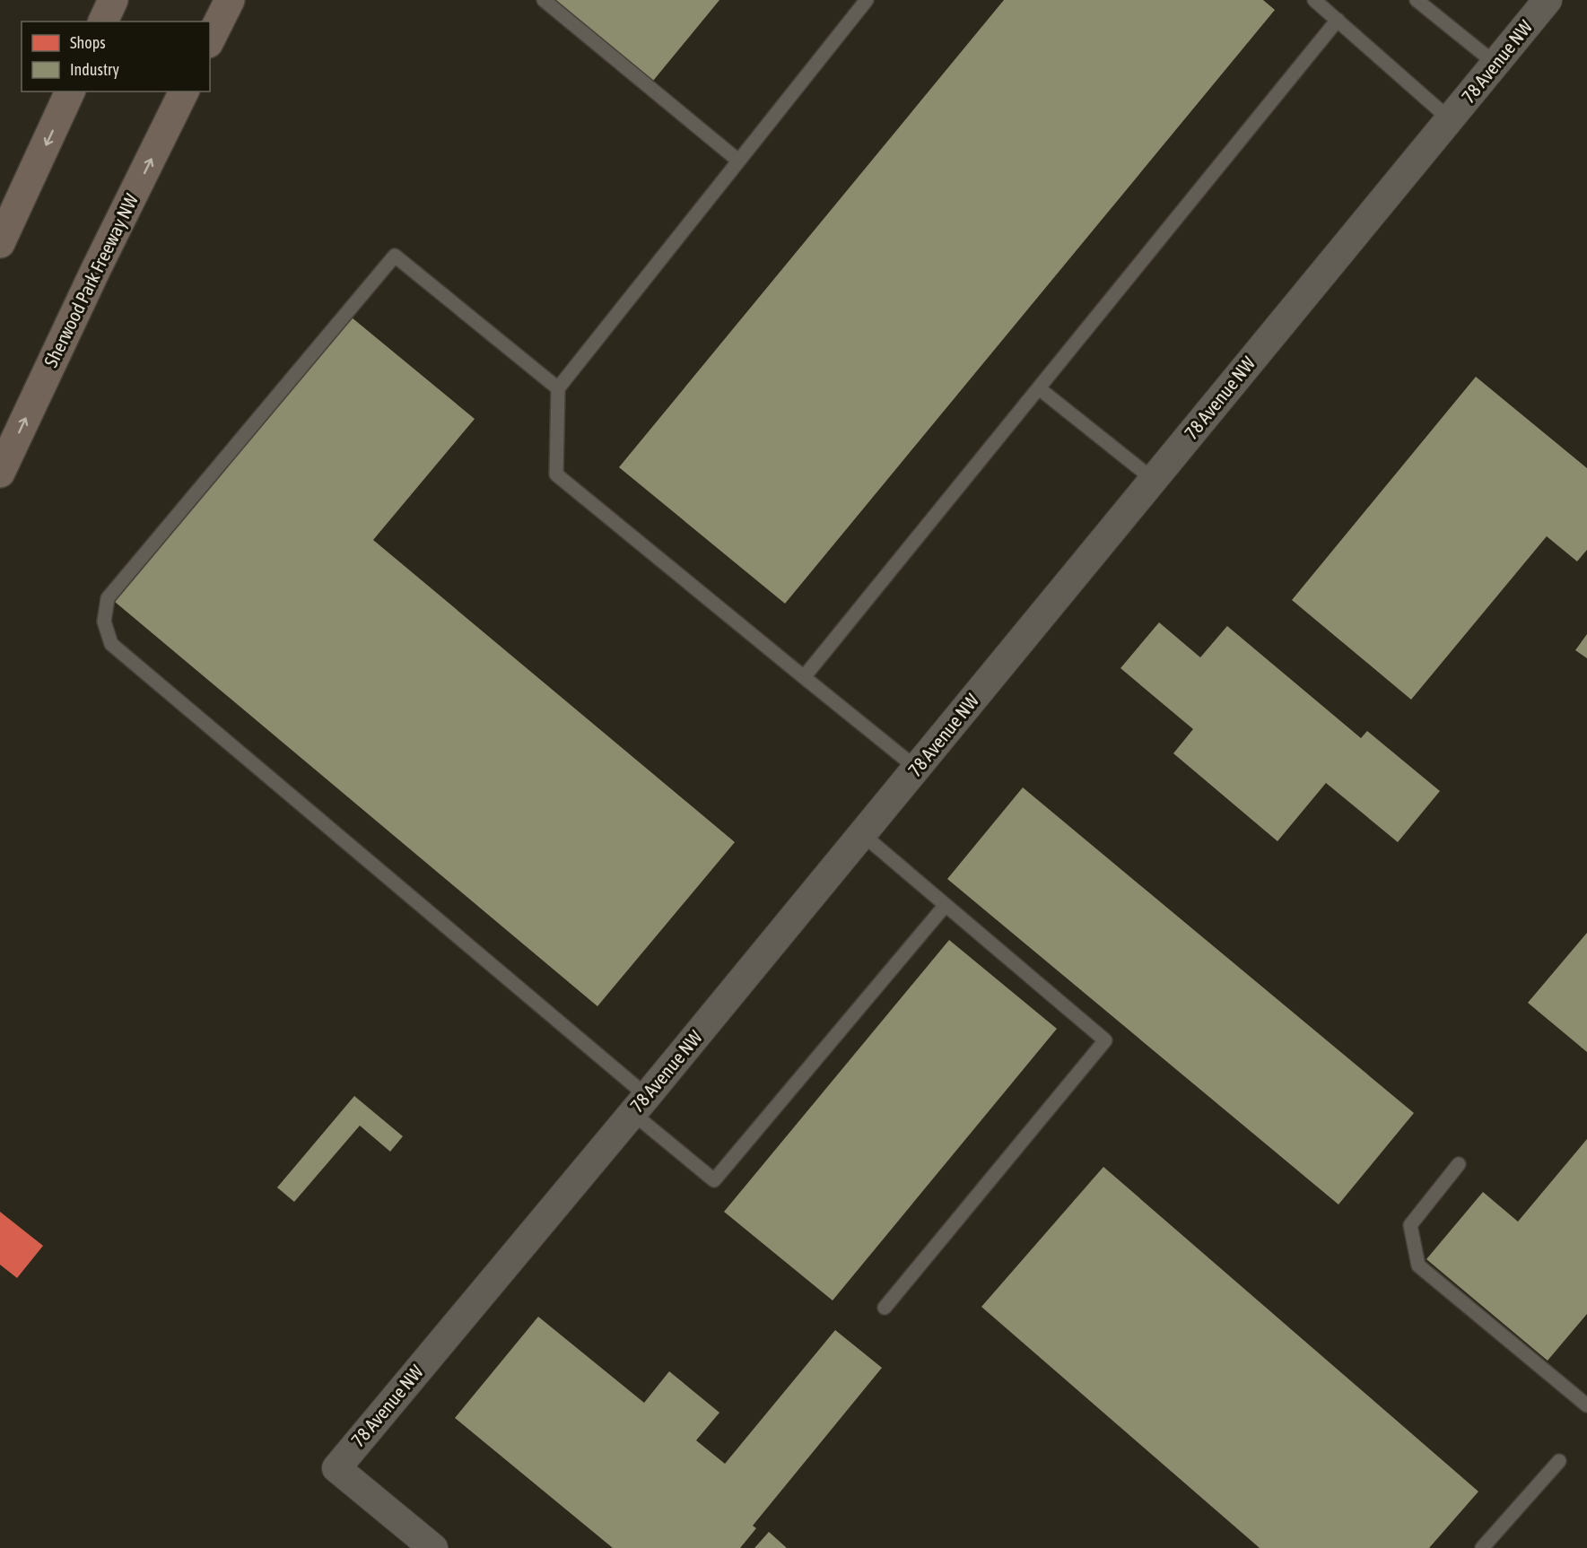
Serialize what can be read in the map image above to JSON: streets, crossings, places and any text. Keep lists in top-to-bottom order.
{
  "streets": {
    "highway": ["Sherwood Park Freeway NW"],
    "street": ["78 Avenue NW"]
  },
  "legend": ["Shops", "Industry"]
}
